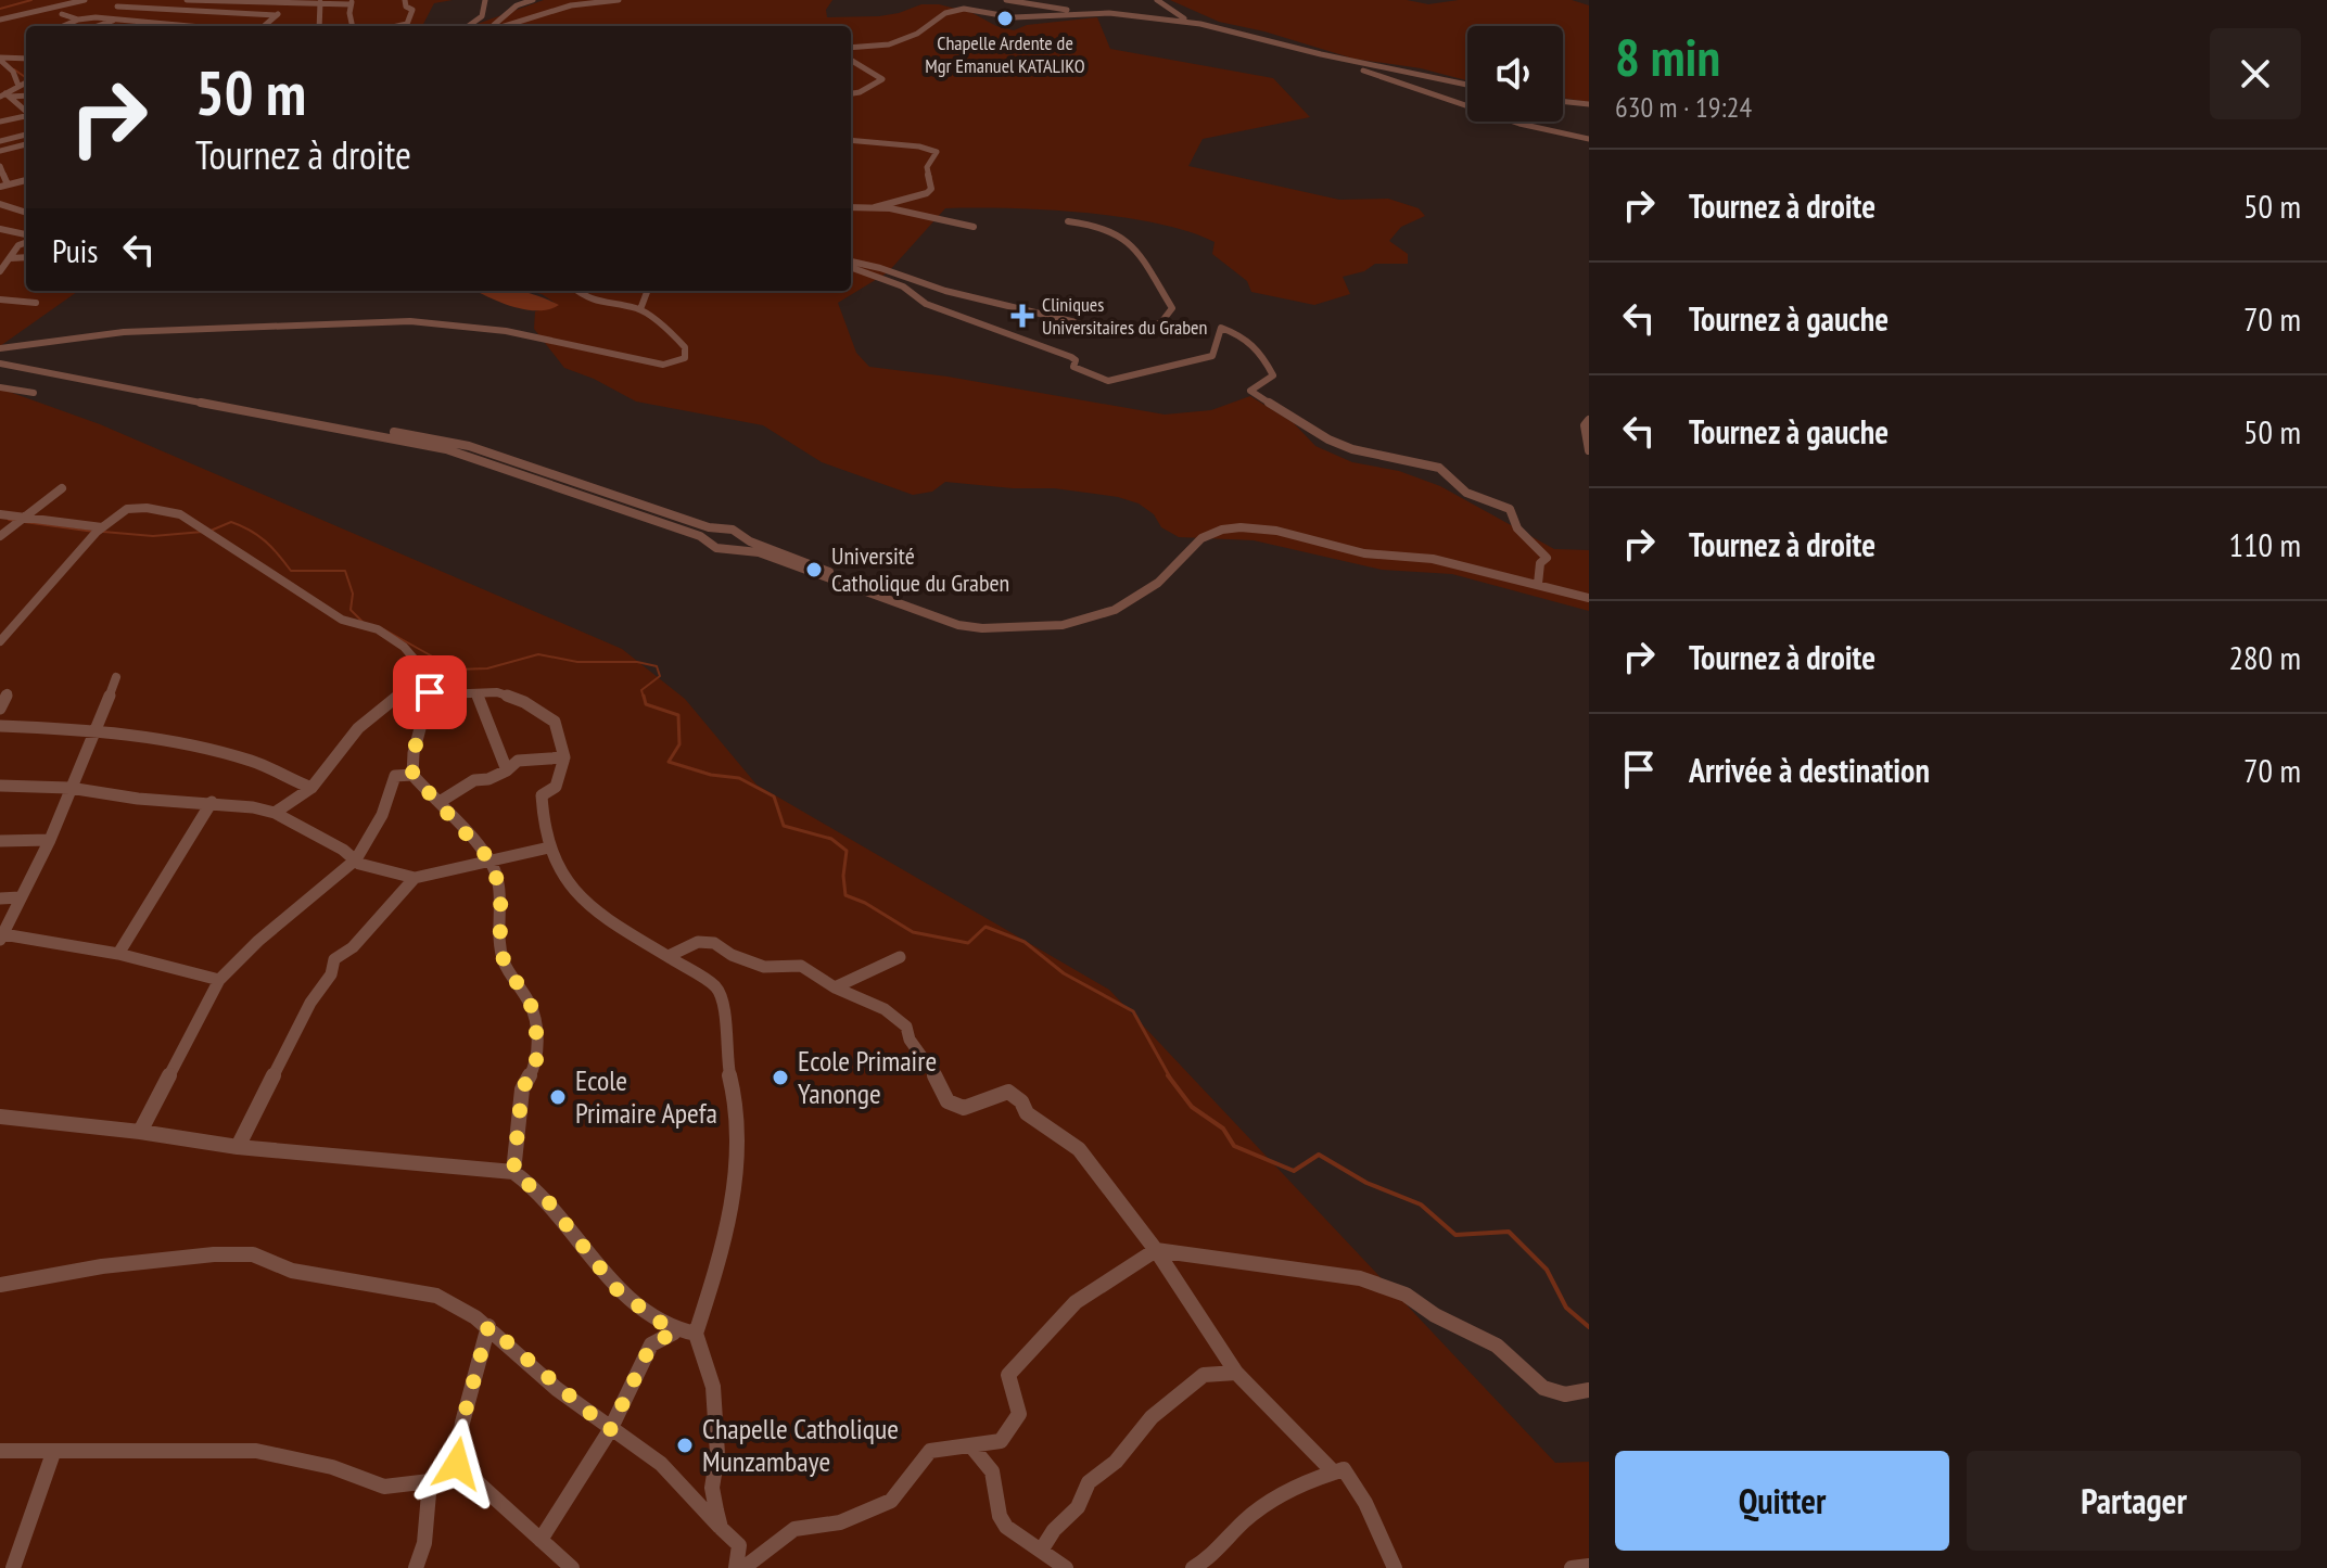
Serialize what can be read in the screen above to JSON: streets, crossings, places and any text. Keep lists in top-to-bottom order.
{
  "places": {
    "other": [
      "Chapelle Ardente de Mgr Emanuel KATALIKO",
      "Université Catholique du Graben",
      "Ecole Primaire Yanonge",
      "Ecole Primaire Apefa",
      "Chapelle Catholique Munzambaye"
    ],
    "health": ["Cliniques Universitaires du Graben"]
  },
  "page": {
    "heading": ["8 min", "630 m · 19:24"],
    "turn": ["50 m", "Tournez à droite"],
    "list": [
      {
        "name": "Tournez à droite",
        "value": "50 m"
      },
      {
        "name": "Tournez à gauche",
        "value": "70 m"
      },
      {
        "name": "Tournez à gauche",
        "value": "50 m"
      },
      {
        "name": "Tournez à droite",
        "value": "110 m"
      },
      {
        "name": "Tournez à droite",
        "value": "280 m"
      },
      {
        "name": "Arrivée à destination",
        "value": "70 m"
      }
    ],
    "then": "Puis",
    "buttons": ["Quitter", "Partager"]
  }
}
